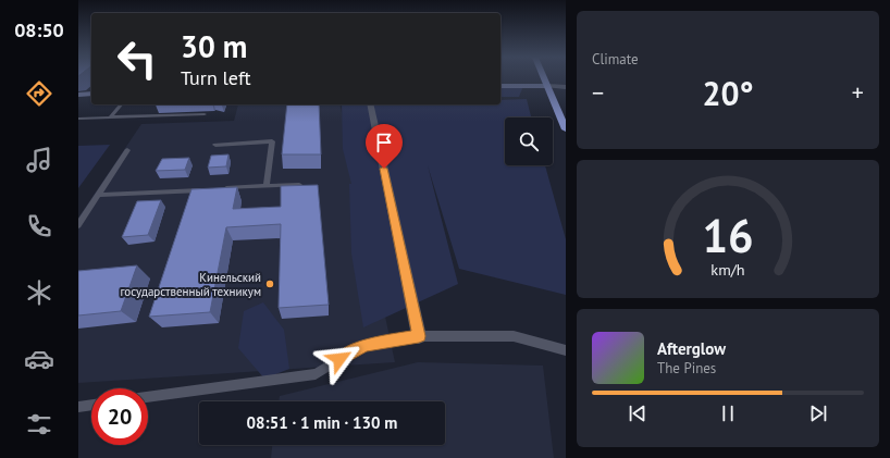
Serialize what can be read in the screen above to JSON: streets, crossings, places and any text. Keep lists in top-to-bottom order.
{
  "places": ["Кинельский государственный техникум"],
  "page": {
    "tabs": "08:50",
    "tile": "Climate",
    "turn": ["30 m", "Turn left"],
    "heat": ["−", "20°", "+"],
    "song": ["Afterglow", "The Pines"],
    "limit": "20",
    "trip": "08:51 · 1 min · 130 m",
    "gauge": ["16", "km/h"]
  }
}
